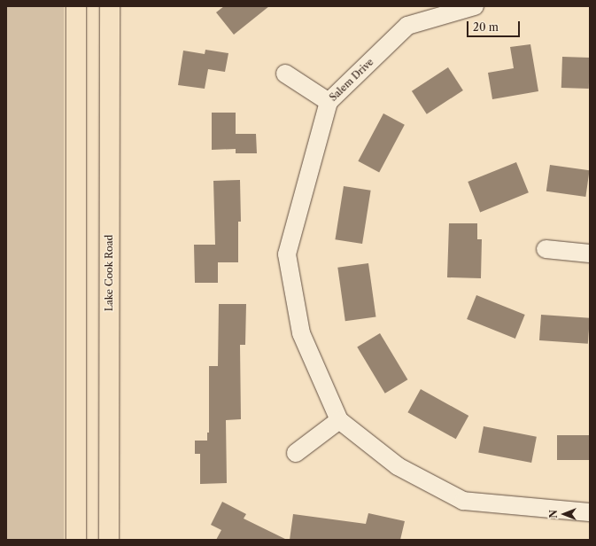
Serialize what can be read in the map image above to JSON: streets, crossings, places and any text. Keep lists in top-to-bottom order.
{
  "streets": {
    "main road": ["Lake Cook Road"],
    "street": ["Salem Drive"]
  },
  "scale_bar": "20 m",
  "north": "left"
}
